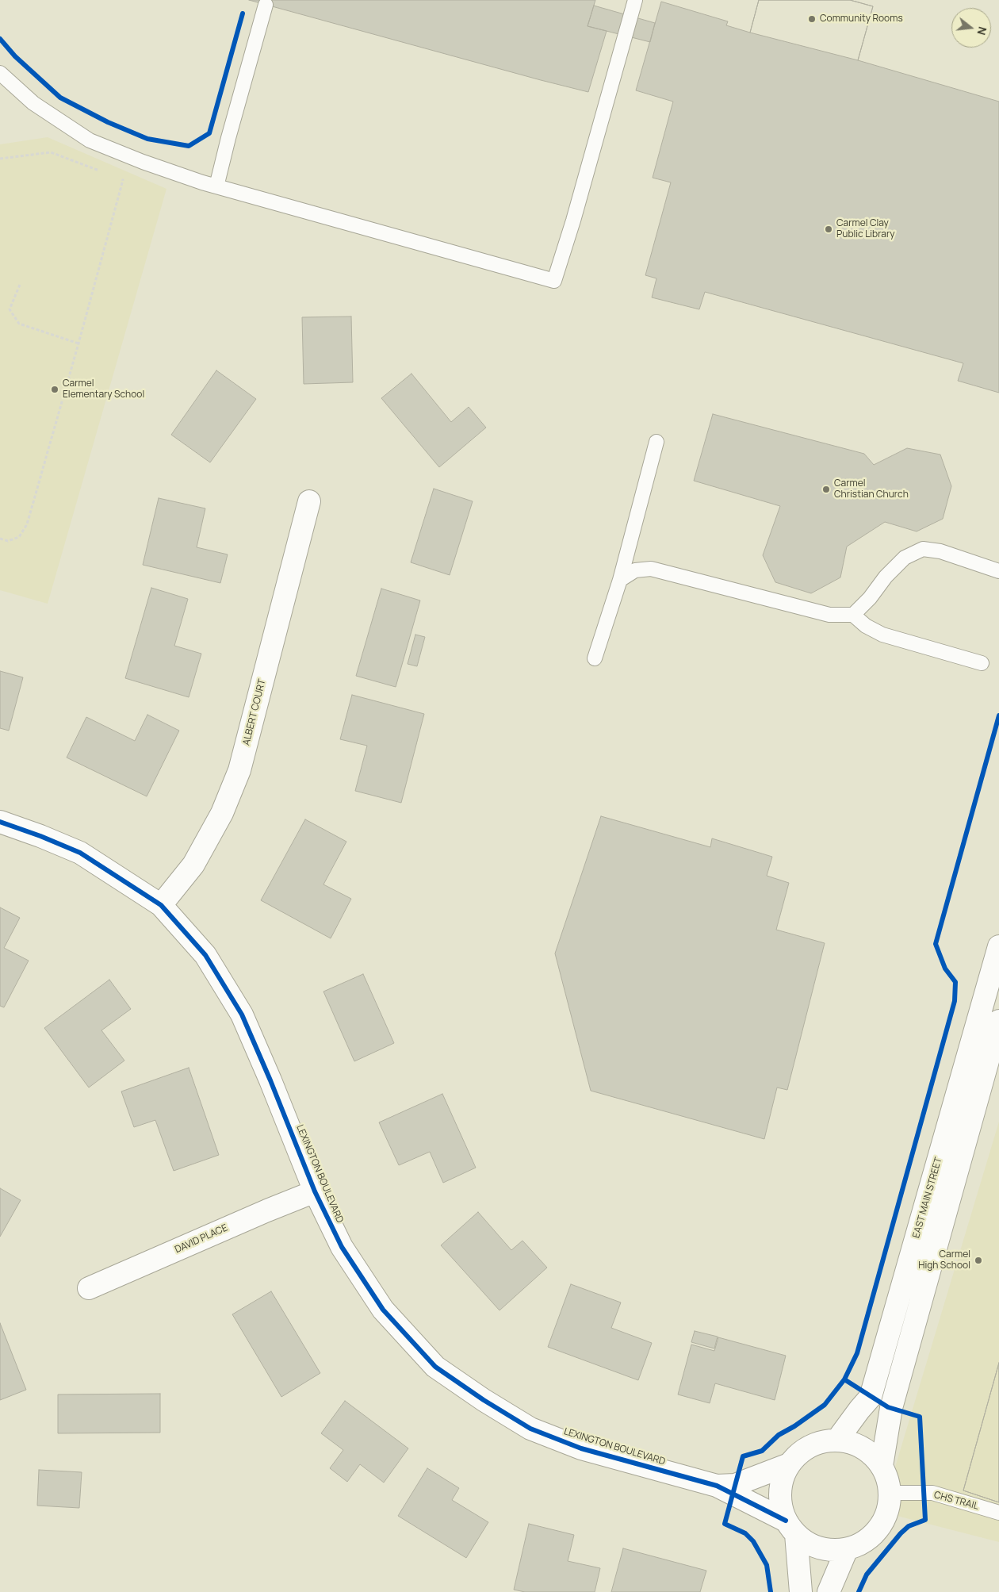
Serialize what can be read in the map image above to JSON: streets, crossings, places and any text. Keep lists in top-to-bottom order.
{
  "streets": {
    "street": [
      "ALBERT COURT",
      "LEXINGTON BOULEVARD",
      "EAST MAIN STREET",
      "DAVID PLACE"
    ],
    "lane": ["CHS TRAIL"]
  },
  "crossings": [
    ["ALBERT COURT", "LEXINGTON BOULEVARD"],
    ["LEXINGTON BOULEVARD", "EAST MAIN STREET"],
    ["LEXINGTON BOULEVARD", "DAVID PLACE"],
    ["LEXINGTON BOULEVARD", "CHS TRAIL"],
    ["EAST MAIN STREET", "CHS TRAIL"]
  ],
  "places": [
    "Community Rooms",
    "Carmel Clay Public Library",
    "Carmel Elementary School",
    "Carmel Christian Church",
    "Carmel High School"
  ],
  "north": "right"
}
